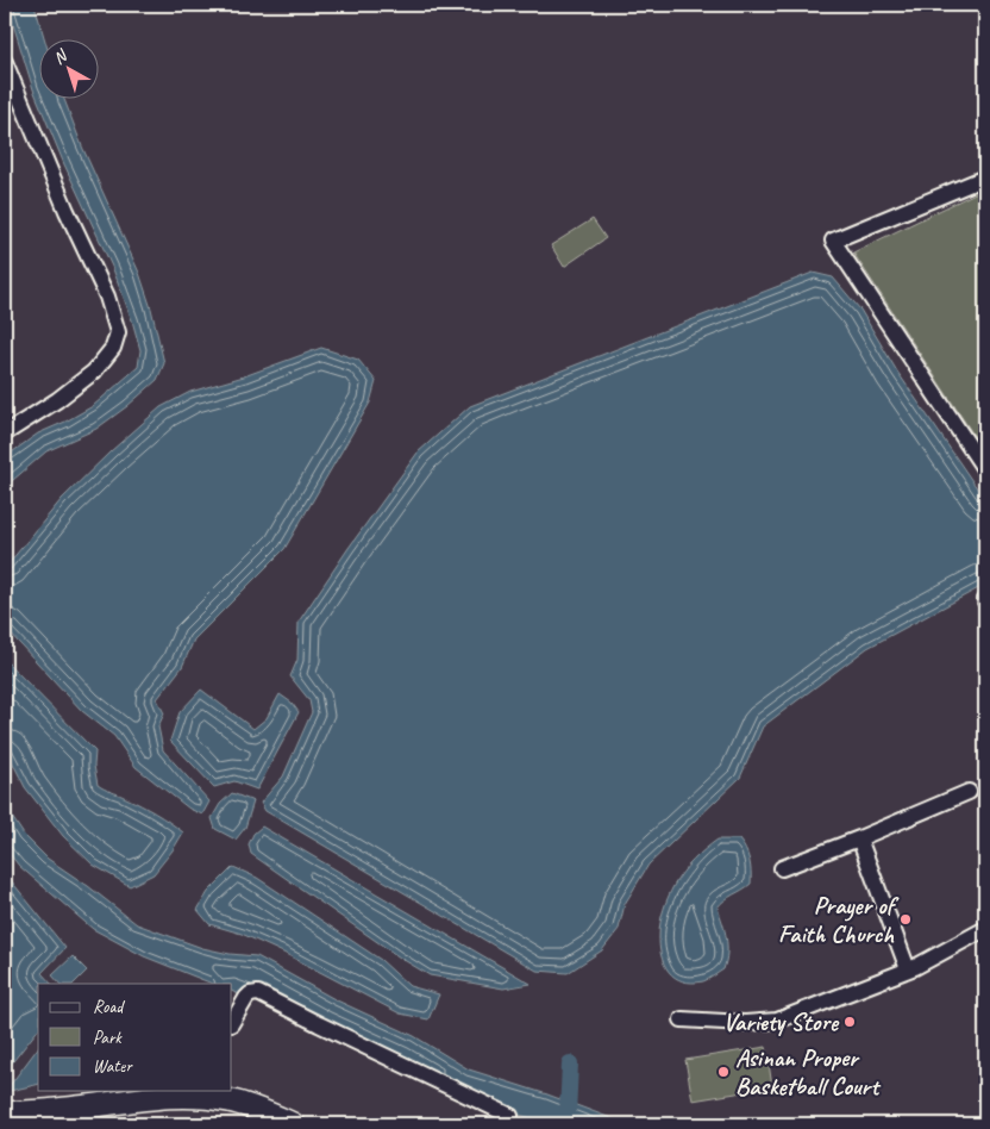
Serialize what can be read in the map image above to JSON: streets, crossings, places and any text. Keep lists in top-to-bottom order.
{
  "places": ["Prayer of Faith Church", "Variety Store", "Asinan Proper Basketball Court"],
  "legend": ["Road", "Park", "Water"],
  "north": "top left"
}
